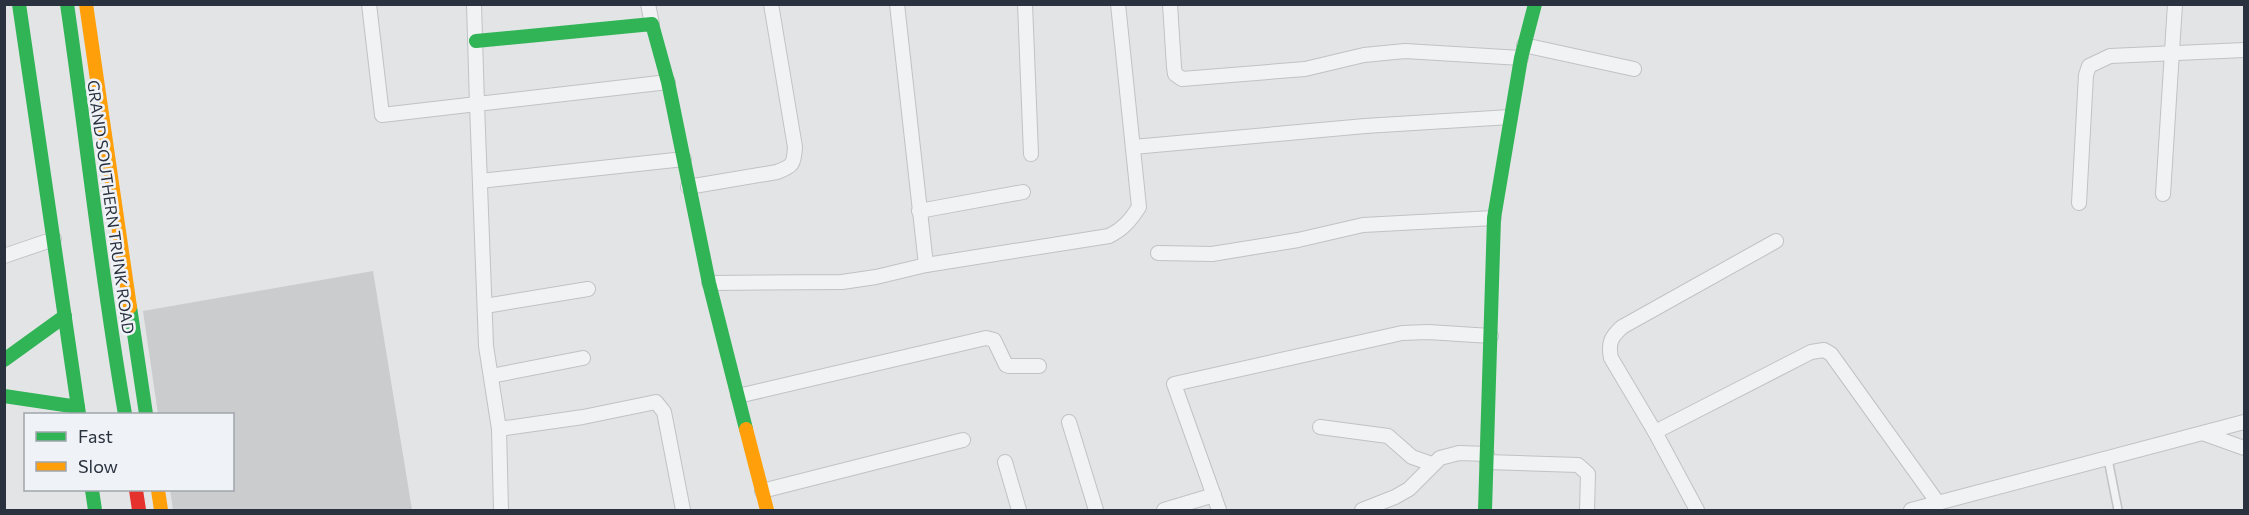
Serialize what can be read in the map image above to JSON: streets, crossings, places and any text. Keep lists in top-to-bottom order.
{
  "streets": {
    "main road": ["GRAND SOUTHERN TRUNK ROAD"]
  },
  "legend": ["Fast", "Slow"]
}
